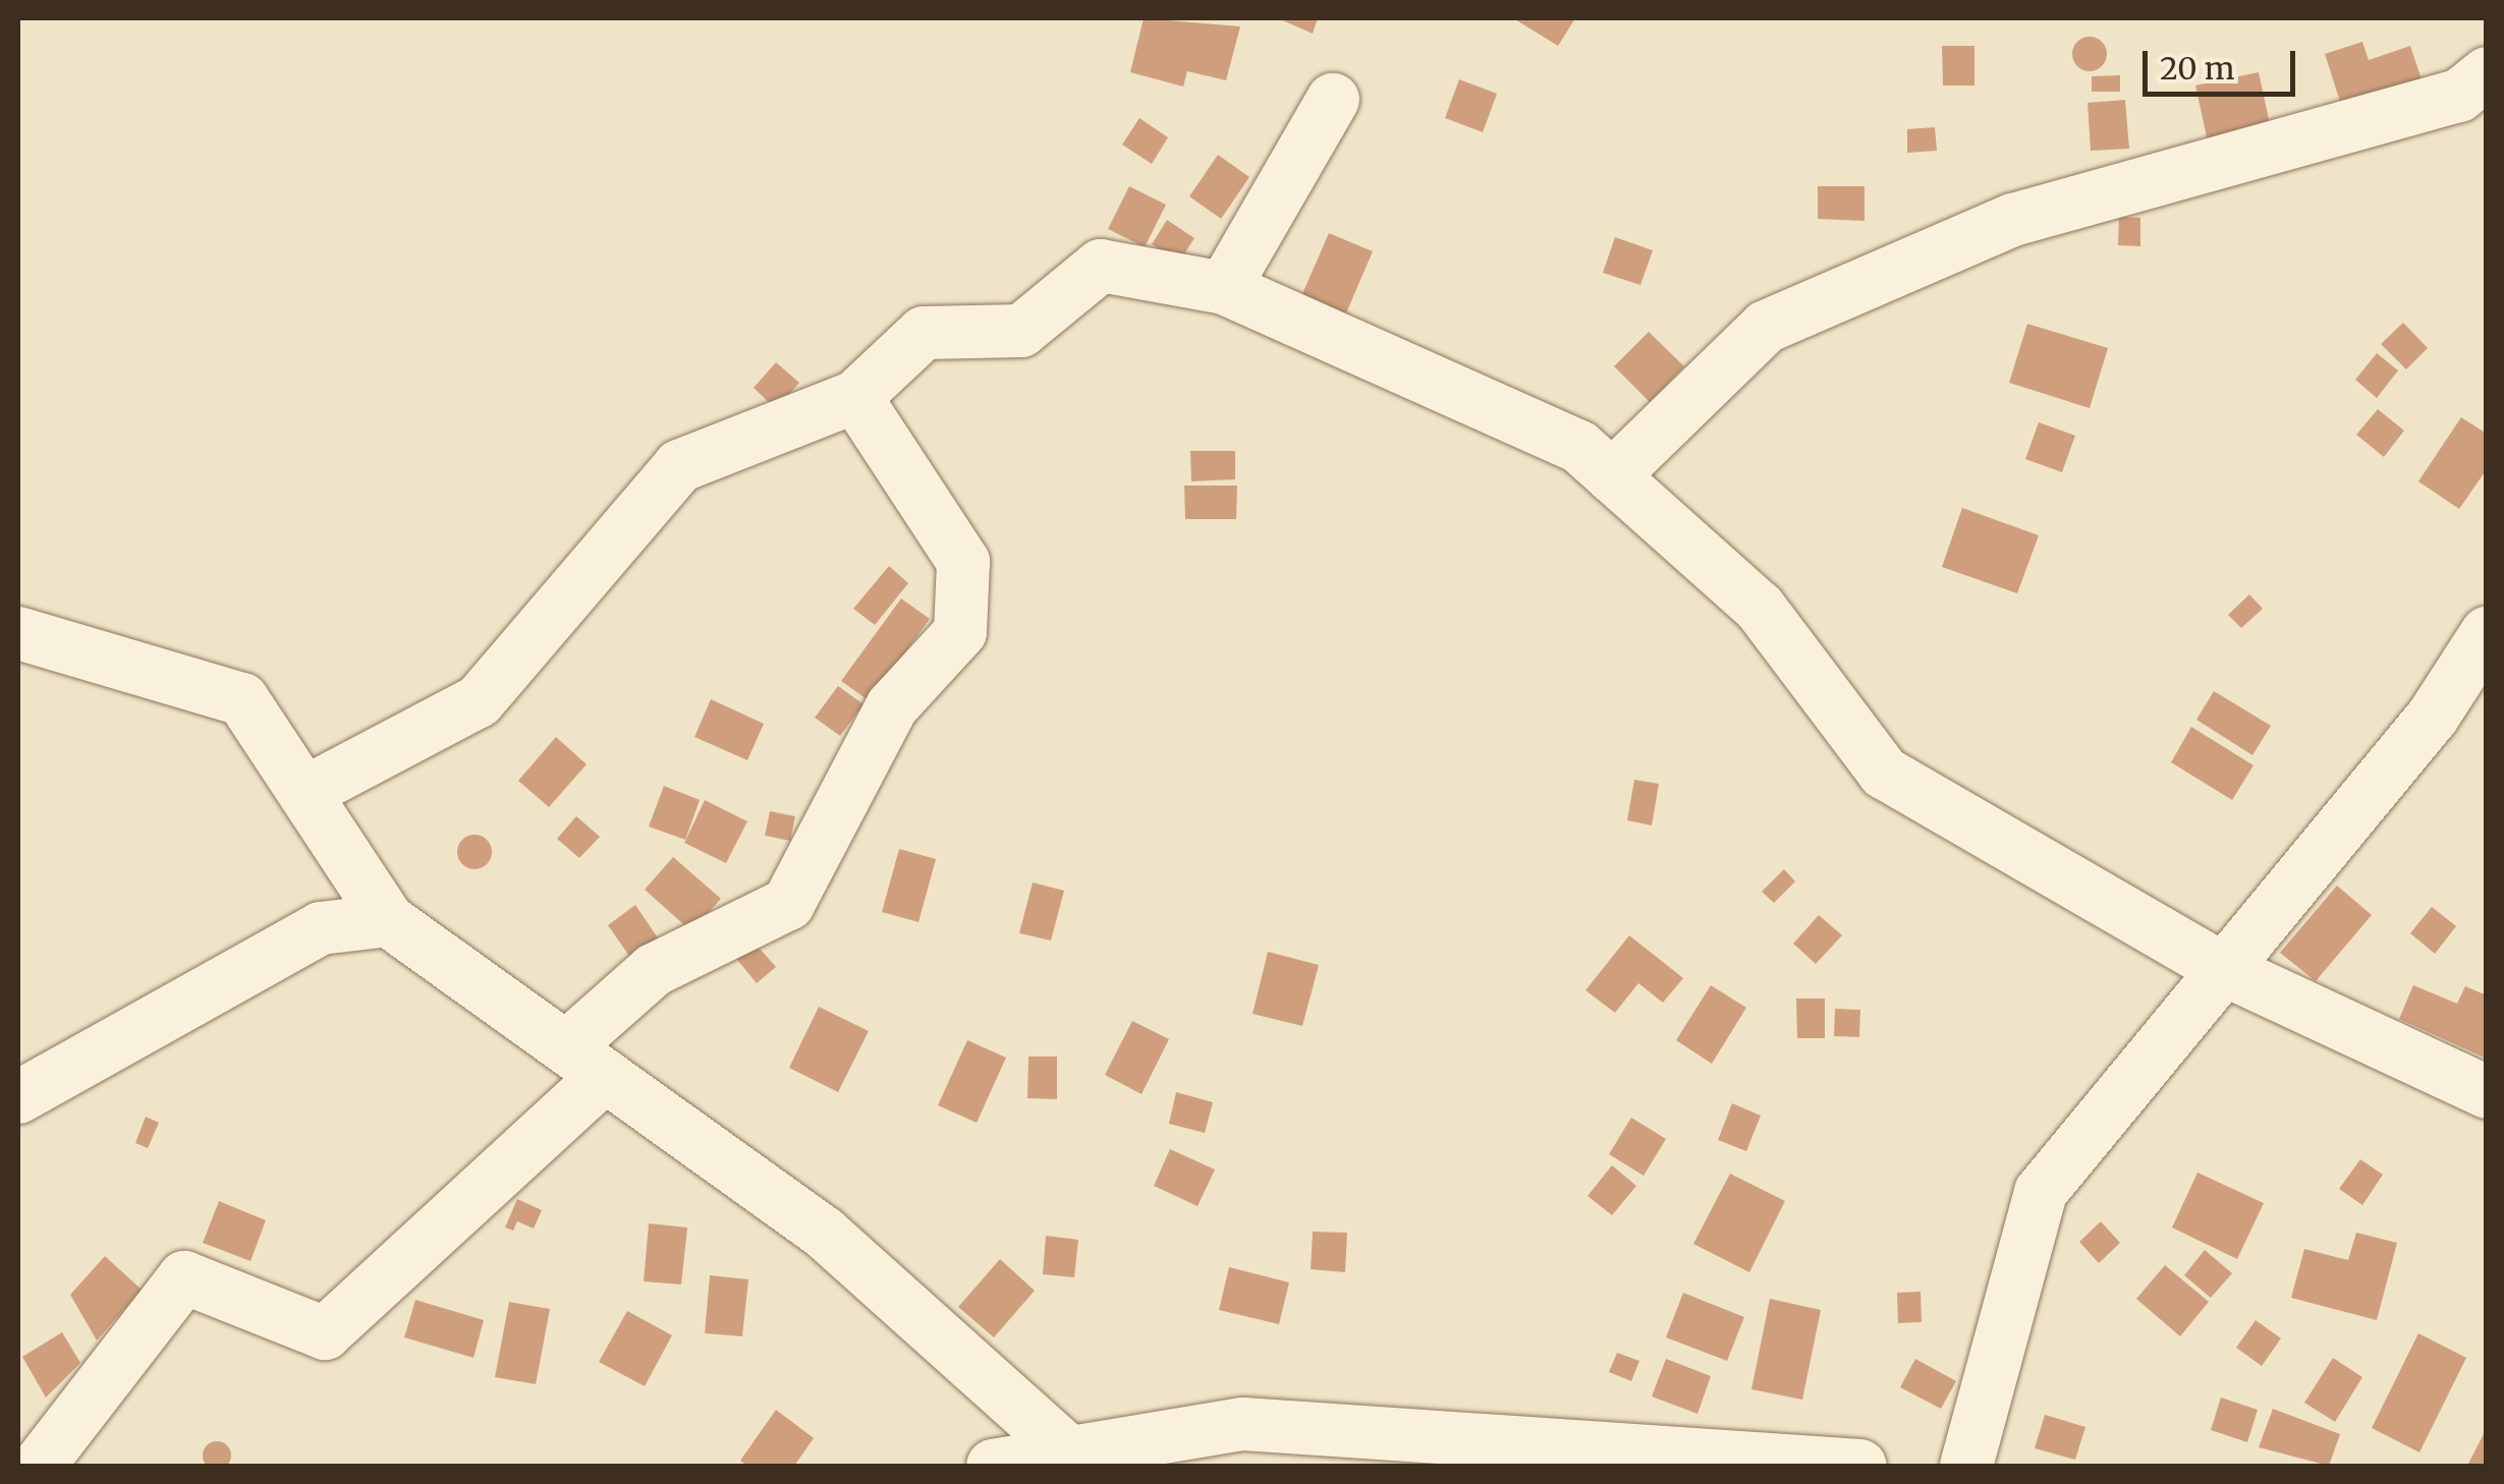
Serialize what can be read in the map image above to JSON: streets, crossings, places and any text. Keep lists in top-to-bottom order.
{
  "scale_bar": "20 m"
}
